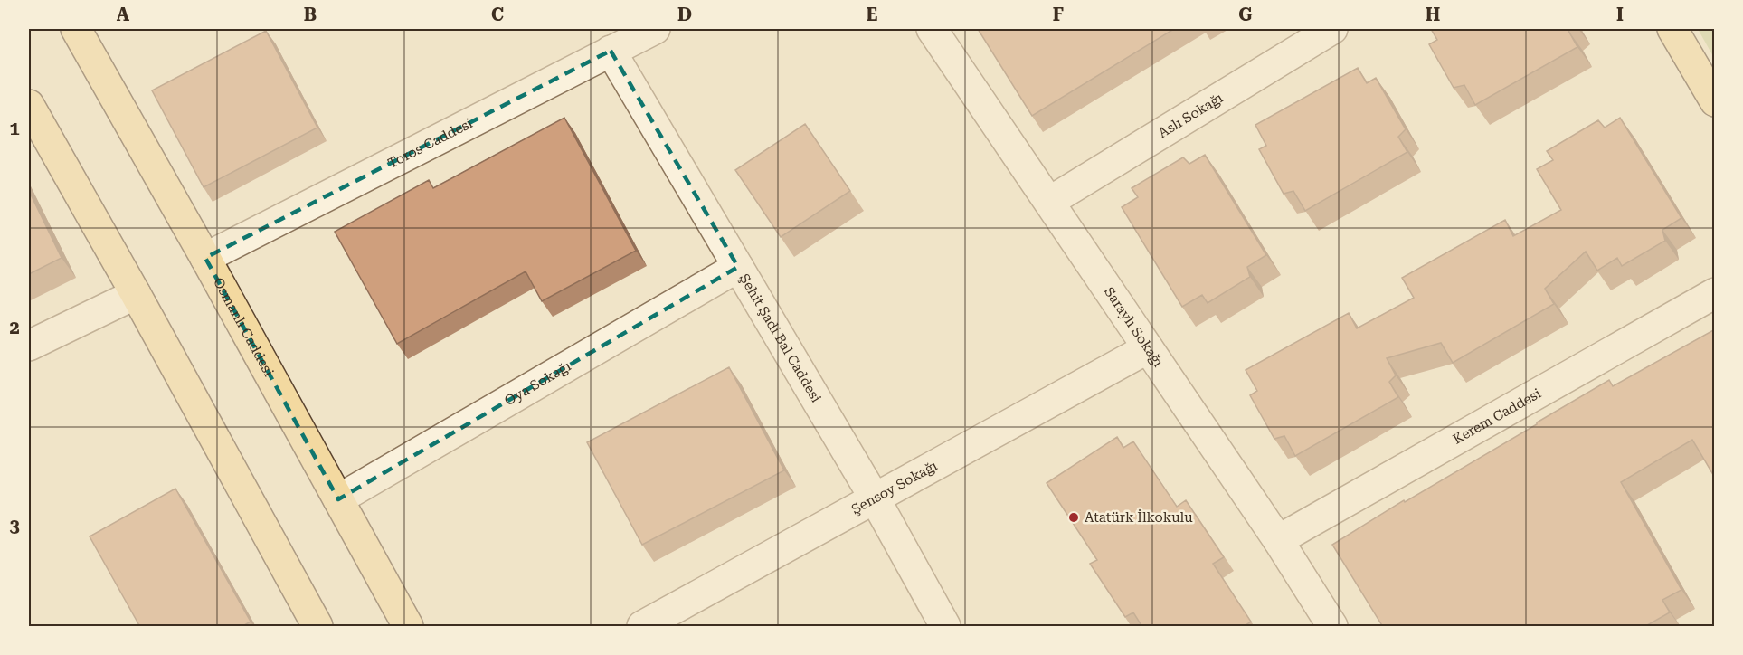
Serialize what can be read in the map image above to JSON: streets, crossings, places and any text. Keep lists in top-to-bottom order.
{
  "streets": {
    "main road": ["Osmanlı Caddesi"],
    "street": [
      "Aslı Sokağı",
      "Toros Caddesi",
      "Saraylı Sokağı",
      "Şehit Şadi Bal Caddesi",
      "Oya Sokağı",
      "Kerem Caddesi",
      "Şensoy Sokağı"
    ]
  },
  "crossings": [
    ["Aslı Sokağı", "Saraylı Sokağı"],
    ["Toros Caddesi", "Osmanlı Caddesi"],
    ["Toros Caddesi", "Şehit Şadi Bal Caddesi"],
    ["Osmanlı Caddesi", "Oya Sokağı"],
    ["Saraylı Sokağı", "Kerem Caddesi"],
    ["Saraylı Sokağı", "Şensoy Sokağı"],
    ["Şehit Şadi Bal Caddesi", "Oya Sokağı"],
    ["Şehit Şadi Bal Caddesi", "Şensoy Sokağı"]
  ],
  "places": ["Atatürk İlkokulu"],
  "grid": {
    "columns": [
      "A",
      "B",
      "C",
      "D",
      "E",
      "F",
      "G",
      "H",
      "I"
    ],
    "rows": ["1", "2", "3"]
  }
}
